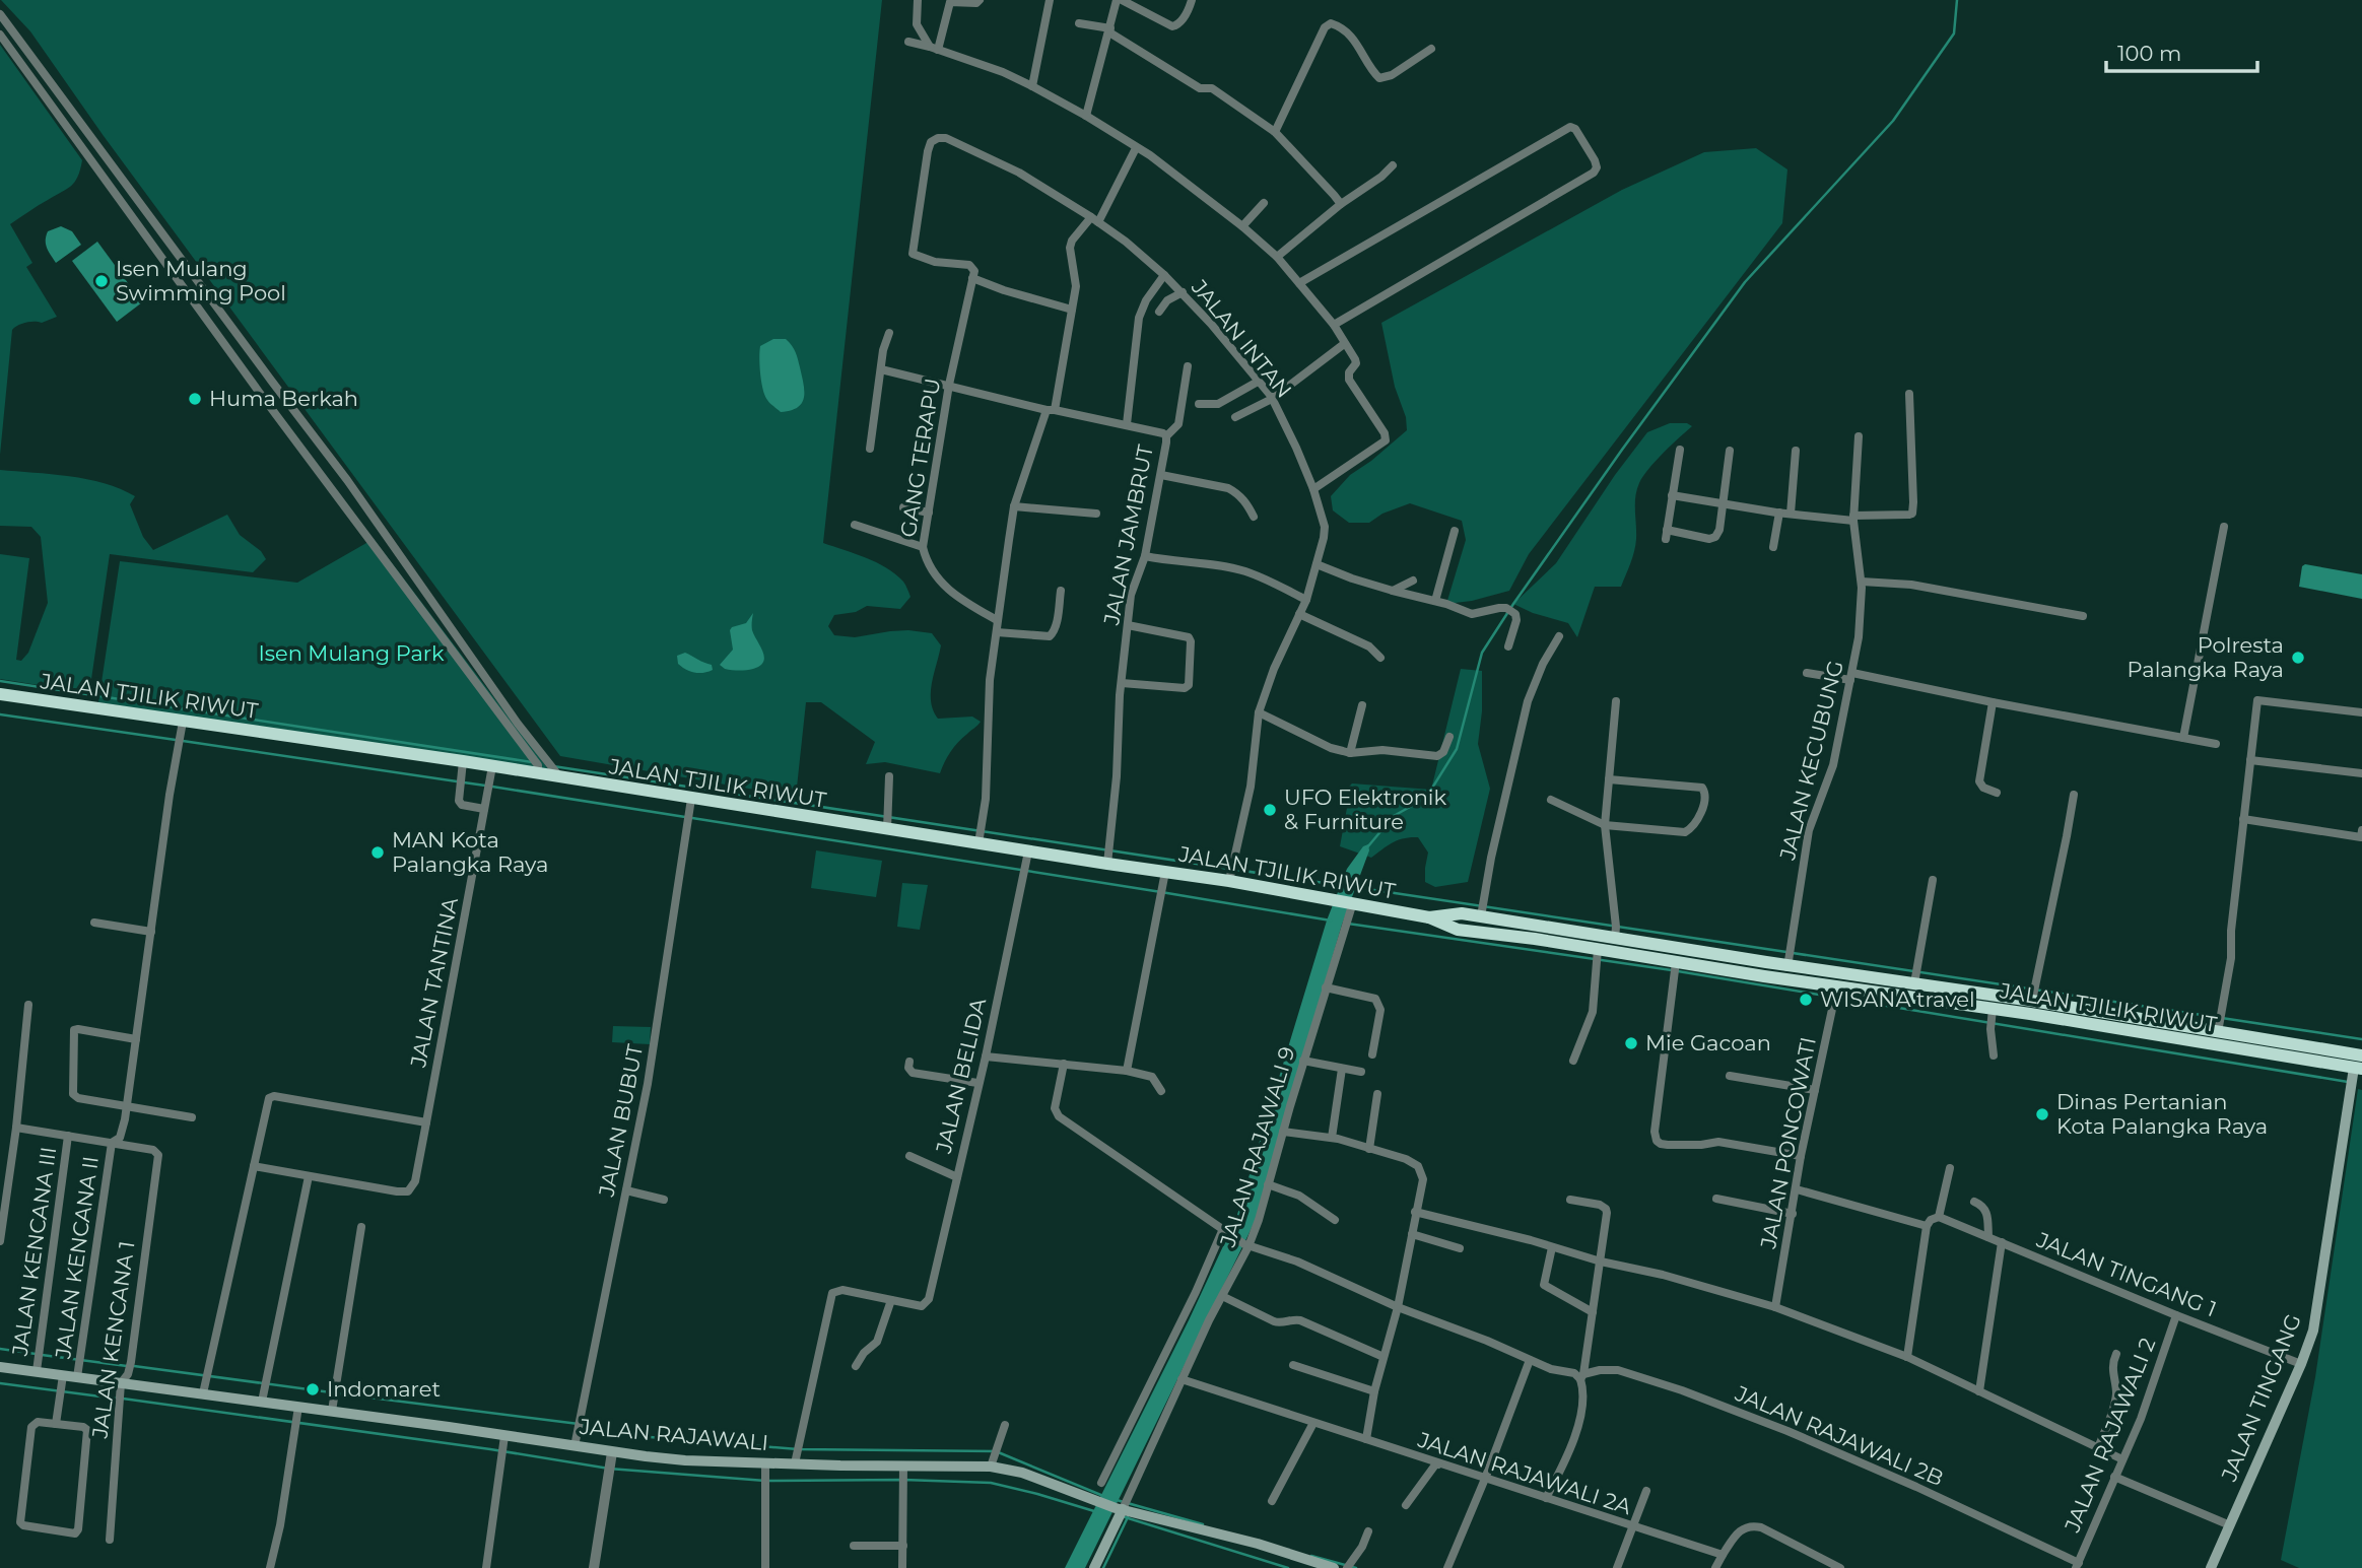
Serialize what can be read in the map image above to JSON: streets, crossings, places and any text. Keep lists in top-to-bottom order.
{
  "streets": {
    "highway": ["JALAN TJILIK RIWUT"],
    "main road": ["JALAN TINGANG", "JALAN RAJAWALI"],
    "street": [
      "JALAN INTAN",
      "GANG TERAPU",
      "JALAN JAMBRUT",
      "JALAN KECUBUNG",
      "JALAN TANTINA",
      "JALAN BELIDA",
      "JALAN BUBUT",
      "JALAN PONCOWATI",
      "JALAN RAJAWALI 9",
      "JALAN KENCANA III",
      "JALAN KENCANA II",
      "JALAN TINGANG 1",
      "JALAN KENCANA 1",
      "JALAN RAJAWALI 2",
      "JALAN RAJAWALI 2B",
      "JALAN RAJAWALI 2A"
    ]
  },
  "crossings": [
    ["JALAN INTAN", "GANG TERAPU"],
    ["JALAN INTAN", "JALAN TJILIK RIWUT"],
    ["GANG TERAPU", "JALAN JAMBRUT"],
    ["JALAN JAMBRUT", "JALAN TJILIK RIWUT"],
    ["JALAN TJILIK RIWUT", "JALAN KECUBUNG"],
    ["JALAN TJILIK RIWUT", "JALAN TANTINA"],
    ["JALAN TJILIK RIWUT", "JALAN BELIDA"],
    ["JALAN TJILIK RIWUT", "JALAN BUBUT"],
    ["JALAN TJILIK RIWUT", "JALAN PONCOWATI"],
    ["JALAN TJILIK RIWUT", "JALAN RAJAWALI 9"],
    ["JALAN TJILIK RIWUT", "JALAN KENCANA II"],
    ["JALAN TJILIK RIWUT", "JALAN TINGANG"],
    ["JALAN BUBUT", "JALAN RAJAWALI"],
    ["JALAN RAJAWALI 9", "JALAN RAJAWALI"],
    ["JALAN RAJAWALI 9", "JALAN RAJAWALI 2A"],
    ["JALAN KENCANA III", "JALAN RAJAWALI"],
    ["JALAN KENCANA II", "JALAN KENCANA 1"],
    ["JALAN KENCANA II", "JALAN RAJAWALI"],
    ["JALAN TINGANG 1", "JALAN TINGANG"],
    ["JALAN TINGANG 1", "JALAN RAJAWALI 2"],
    ["JALAN KENCANA 1", "JALAN RAJAWALI"],
    ["JALAN RAJAWALI 2", "JALAN RAJAWALI 2B"]
  ],
  "parks": ["Isen Mulang Park"],
  "places": [
    "Isen Mulang Swimming Pool",
    "Huma Berkah",
    "Polresta Palangka Raya",
    "UFO Elektronik & Furniture",
    "MAN Kota Palangka Raya",
    "WISANA travel",
    "Mie Gacoan",
    "Dinas Pertanian Kota Palangka Raya",
    "Indomaret"
  ],
  "scale_bar": "100 m"
}
